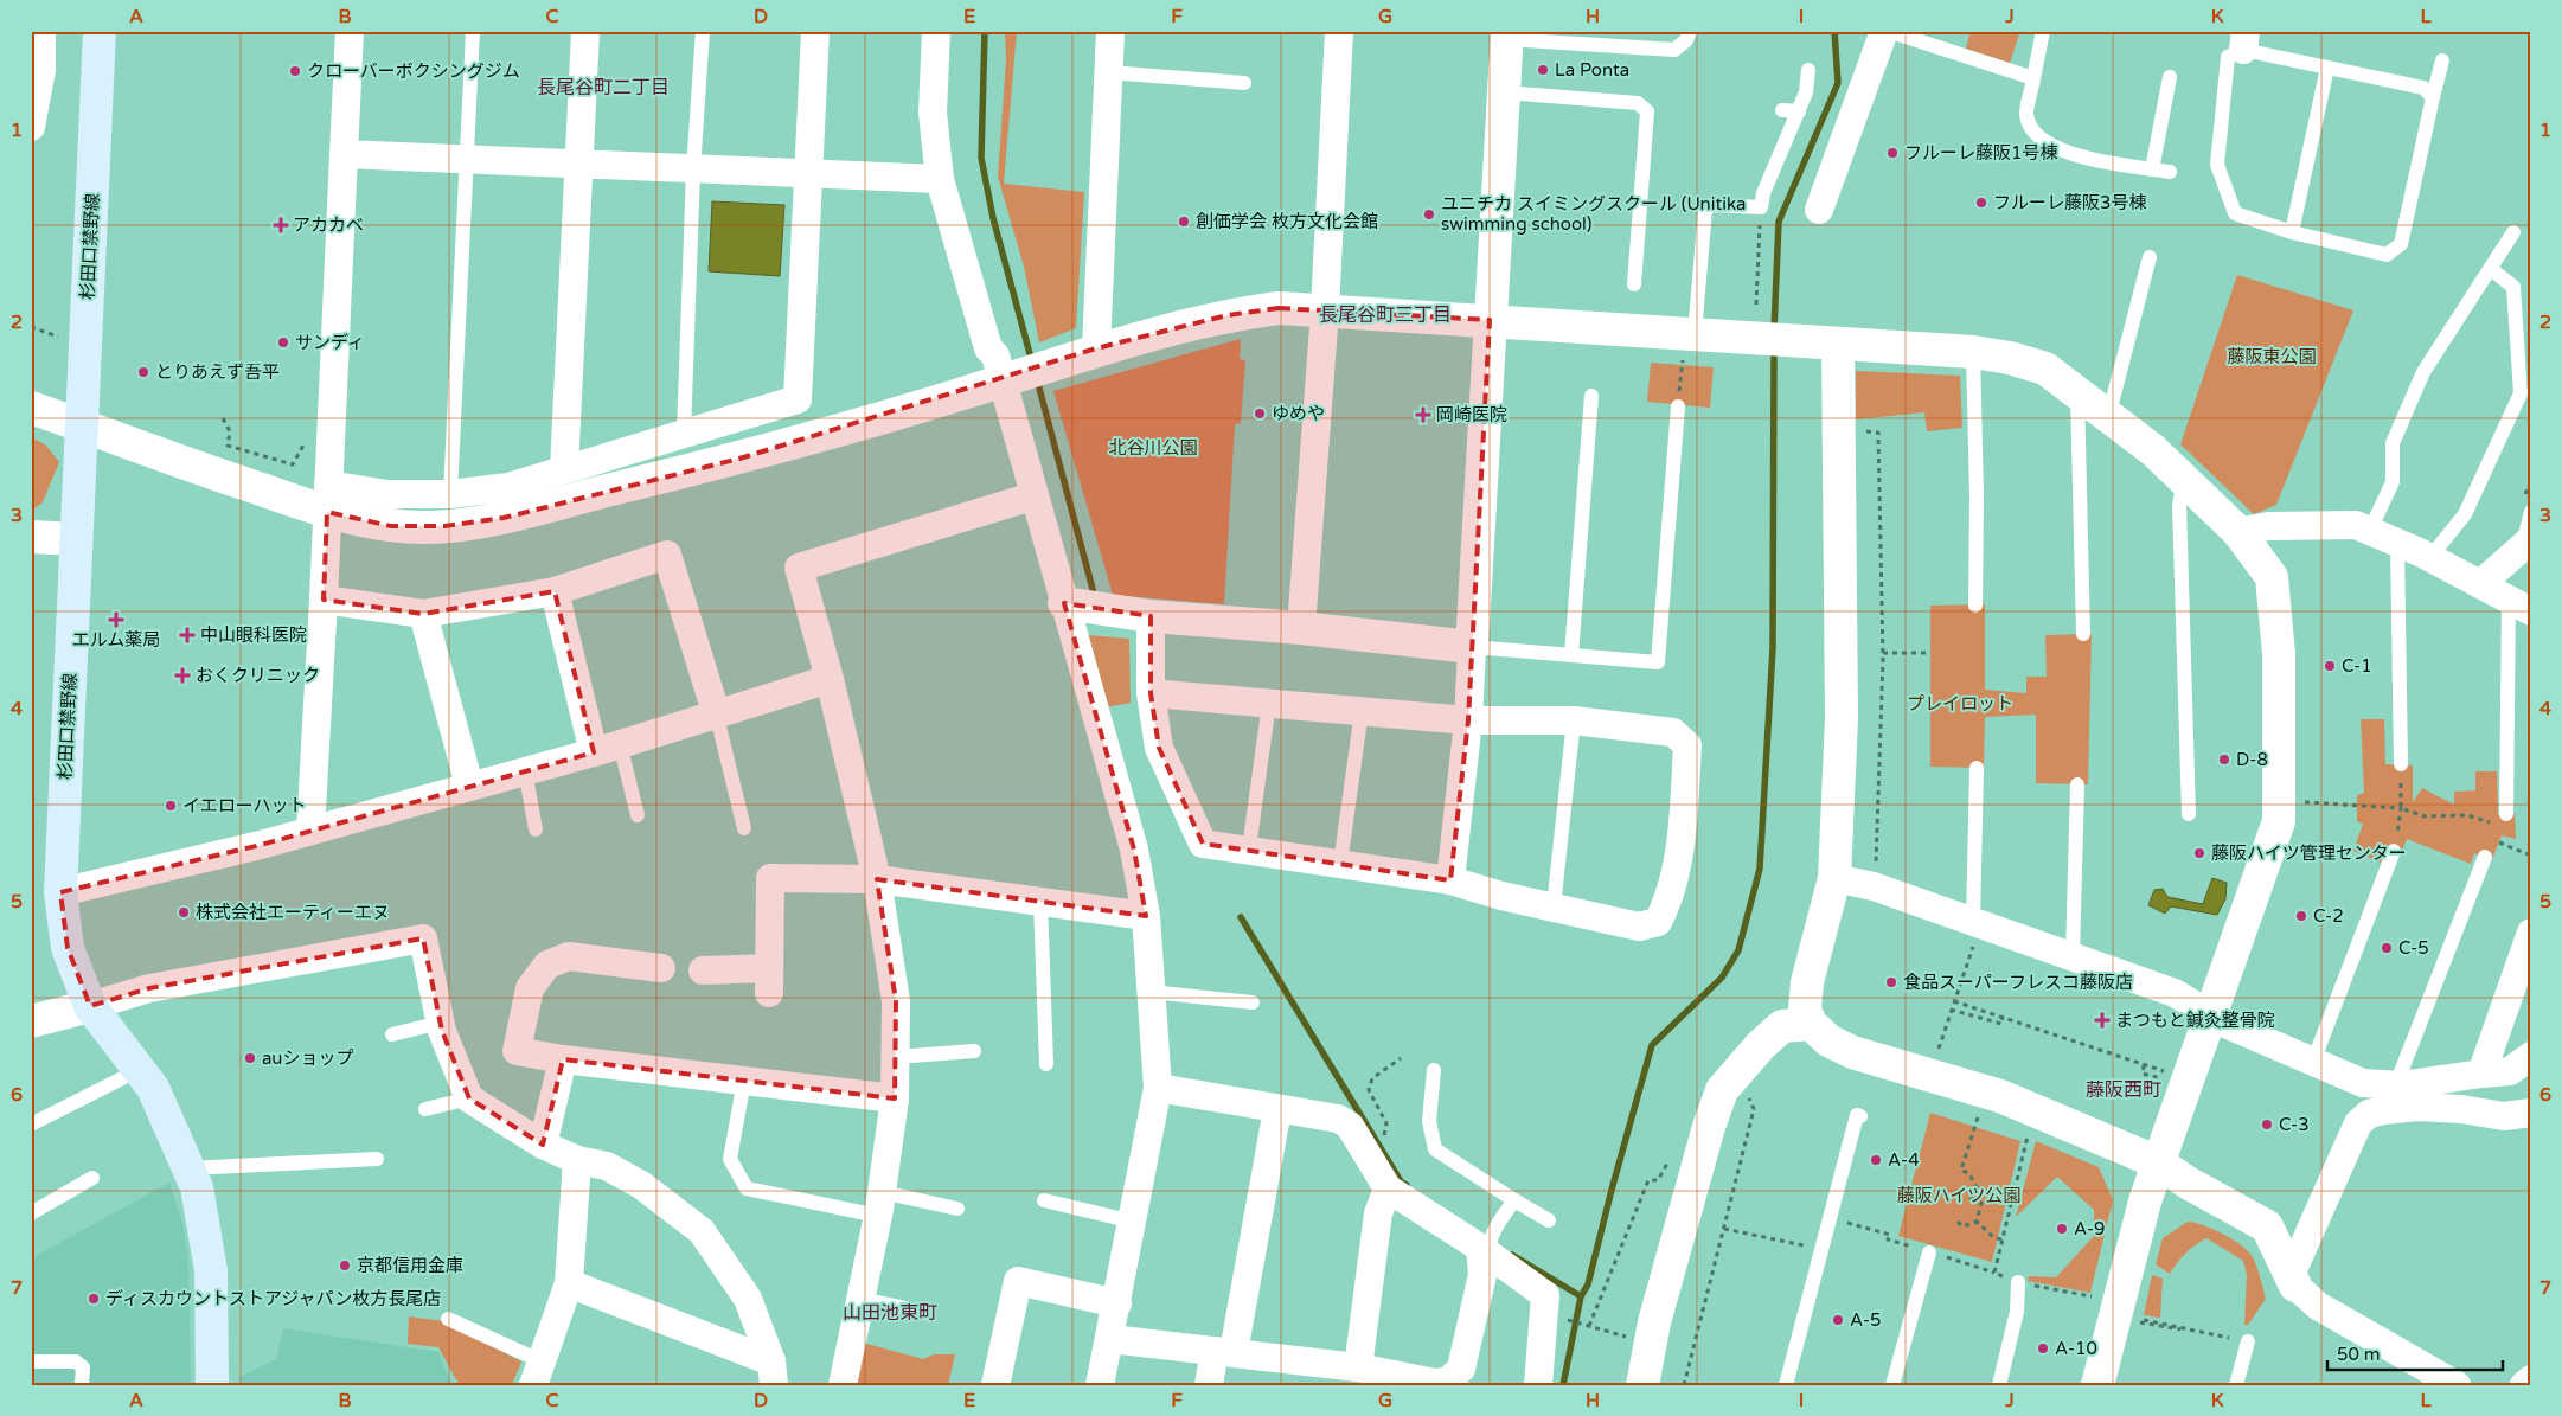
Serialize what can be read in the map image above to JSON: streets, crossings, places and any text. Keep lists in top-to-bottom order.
{
  "streets": {
    "main road": ["杉田口禁野線"]
  },
  "districts": [
    "長尾谷町二丁目",
    "長尾谷町三丁目",
    "藤阪西町",
    "山田池東町"
  ],
  "parks": [
    "藤阪東公園",
    "北谷川公園",
    "プレイロット",
    "藤阪ハイツ公園"
  ],
  "places": {
    "other": [
      "La Ponta",
      "クローバーボクシングジム",
      "フルーレ藤阪1号棟",
      "フルーレ藤阪3号棟",
      "ユニチカ スイミングスクール (Unitika swimming school)",
      "創価学会 枚方文化会館",
      "サンディ",
      "とりあえず吾平",
      "ゆめや",
      "C-1",
      "D-8",
      "イエローハット",
      "藤阪ハイツ管理センター",
      "株式会社エーティーエヌ",
      "C-2",
      "C-5",
      "食品スーパーフレスコ藤阪店",
      "auショップ",
      "C-3",
      "A-4",
      "A-9",
      "京都信用金庫",
      "ディスカウントストアジャパン枚方長尾店",
      "A-5",
      "A-10"
    ],
    "health": [
      "アカカベ",
      "岡崎医院",
      "エルム薬局",
      "中山眼科医院",
      "おくクリニック",
      "まつもと鍼灸整骨院"
    ]
  },
  "scale_bar": "50 m",
  "grid": {
    "columns": [
      "A",
      "B",
      "C",
      "D",
      "E",
      "F",
      "G",
      "H",
      "I",
      "J",
      "K",
      "L"
    ],
    "rows": [
      "1",
      "2",
      "3",
      "4",
      "5",
      "6",
      "7"
    ]
  }
}
